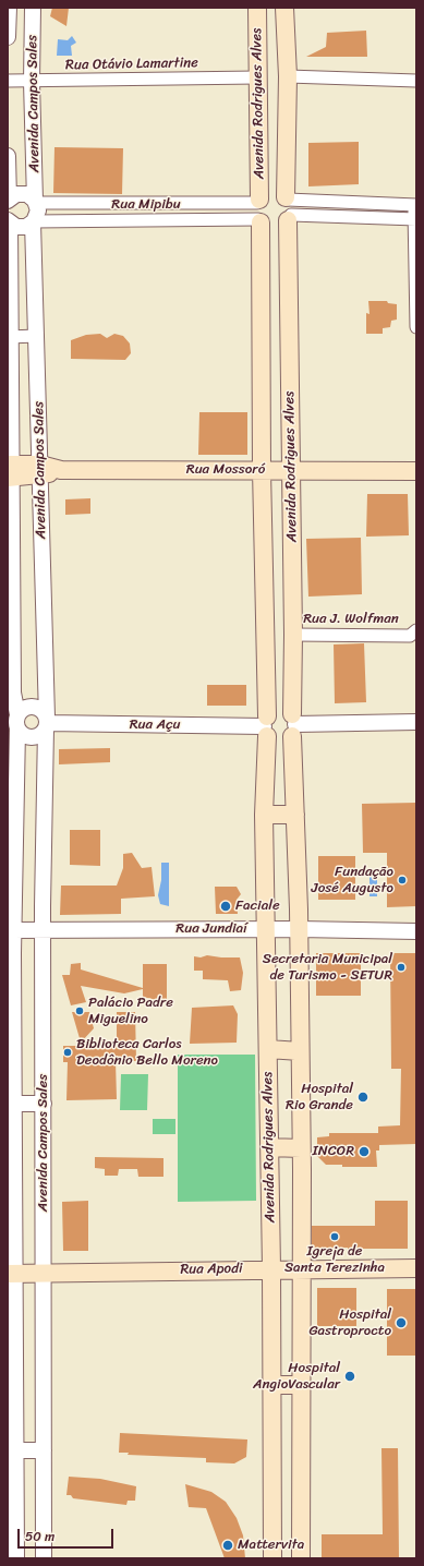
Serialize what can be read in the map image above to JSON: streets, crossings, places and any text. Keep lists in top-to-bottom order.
{
  "streets": {
    "main road": ["Avenida Rodrigues Alves", "Rua Mossoró", "Rua Apodi"],
    "street": [
      "Rua Otávio Lamartine",
      "Avenida Campos Sales",
      "Rua Mipibu",
      "Rua J. Wolfman",
      "Rua Açu",
      "Rua Jundiaí"
    ]
  },
  "crossings": [
    ["Rua Otávio Lamartine", "Avenida Campos Sales"],
    ["Rua Otávio Lamartine", "Avenida Rodrigues Alves"],
    ["Avenida Campos Sales", "Rua Mipibu"],
    ["Avenida Campos Sales", "Rua Mossoró"],
    ["Avenida Campos Sales", "Rua Açu"],
    ["Avenida Campos Sales", "Rua Jundiaí"],
    ["Avenida Campos Sales", "Rua Apodi"],
    ["Avenida Rodrigues Alves", "Rua Mipibu"],
    ["Avenida Rodrigues Alves", "Rua Mossoró"],
    ["Avenida Rodrigues Alves", "Rua J. Wolfman"],
    ["Avenida Rodrigues Alves", "Rua Açu"],
    ["Avenida Rodrigues Alves", "Rua Jundiaí"],
    ["Avenida Rodrigues Alves", "Rua Apodi"]
  ],
  "places": [
    "Fundação José Augusto",
    "Faciale",
    "Secretaria Municipal de Turismo - SETUR",
    "Palácio Padre Miguelino",
    "Biblioteca Carlos Deodônio Bello Moreno",
    "Hospital Rio Grande",
    "INCOR",
    "Igreja de Santa Terezinha",
    "Hospital Gastroprocto",
    "Hospital AngioVascular",
    "Mattervita"
  ],
  "scale_bar": "50 m"
}
